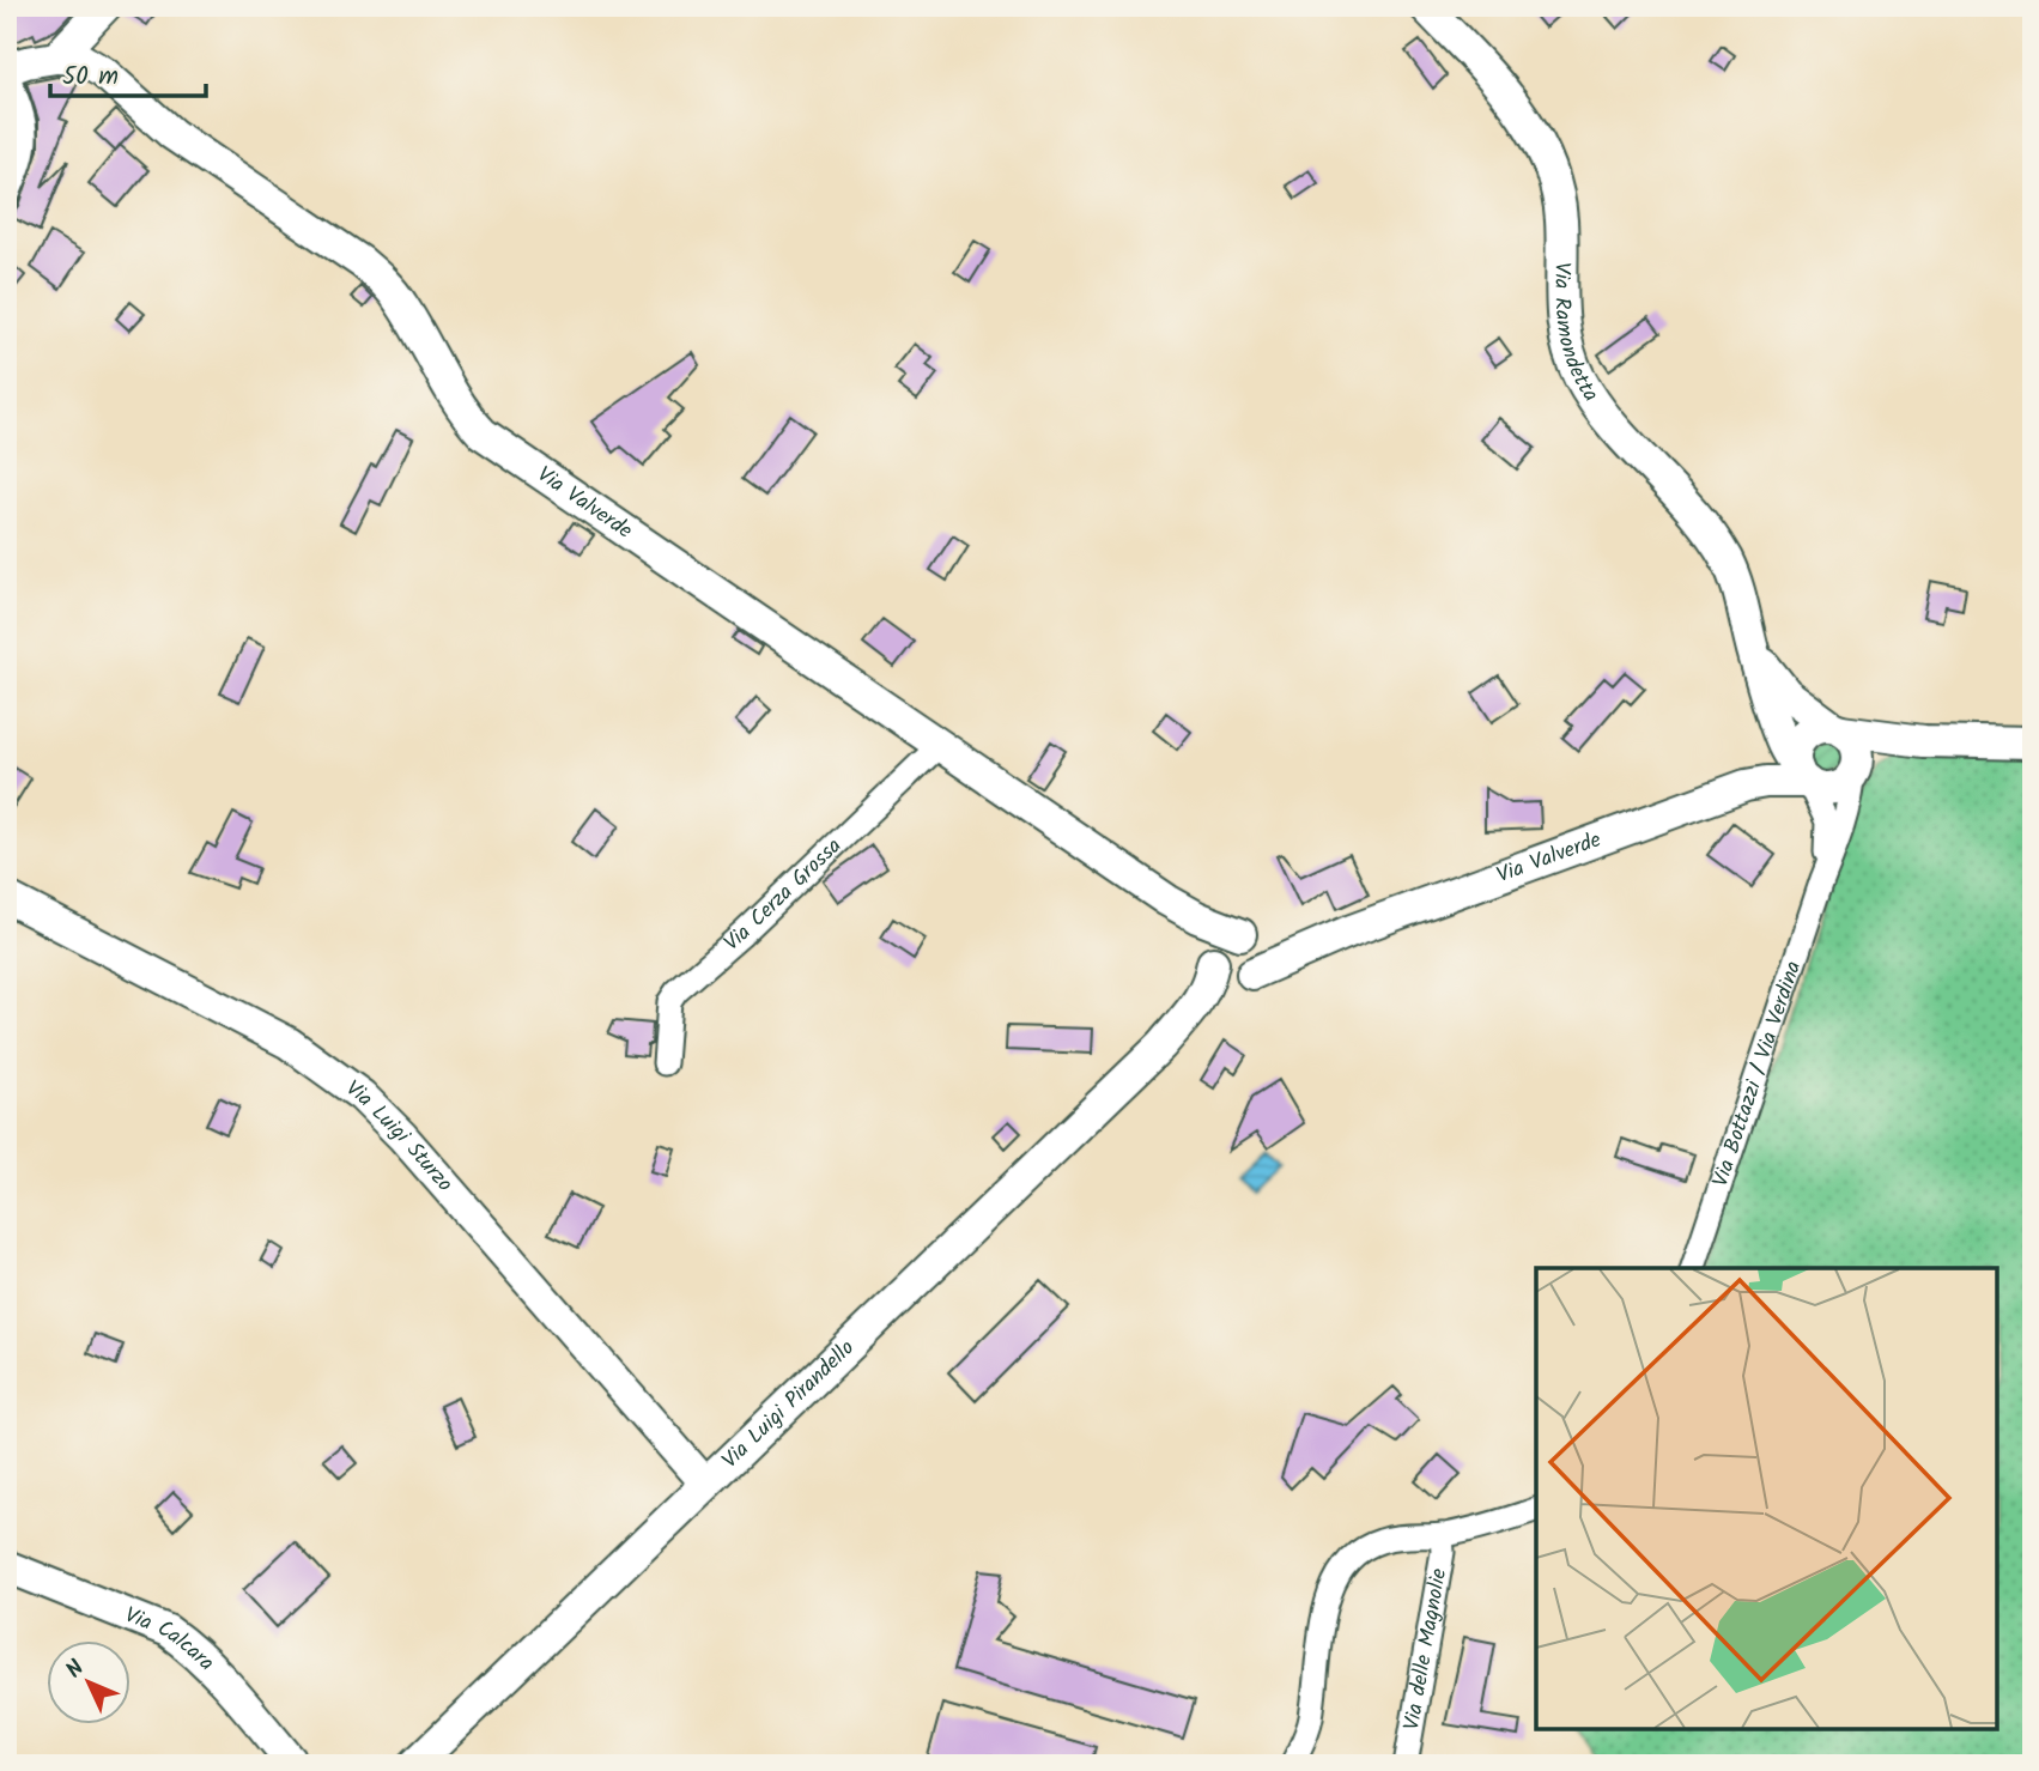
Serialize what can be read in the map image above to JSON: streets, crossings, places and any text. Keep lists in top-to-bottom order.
{
  "streets": {
    "street": [
      "Via Ramondetta",
      "Via Valverde",
      "Via Cerza Grossa",
      "Via Bottazzi / Via Verdina",
      "Via Luigi Sturzo",
      "Via Luigi Pirandello",
      "Via Calcara",
      "Via delle Magnolie"
    ]
  },
  "crossings": [
    ["Via Ramondetta", "Via Valverde"],
    ["Via Valverde", "Via Cerza Grossa"],
    ["Via Luigi Sturzo", "Via Luigi Pirandello"]
  ],
  "scale_bar": "50 m",
  "north": "top left"
}
